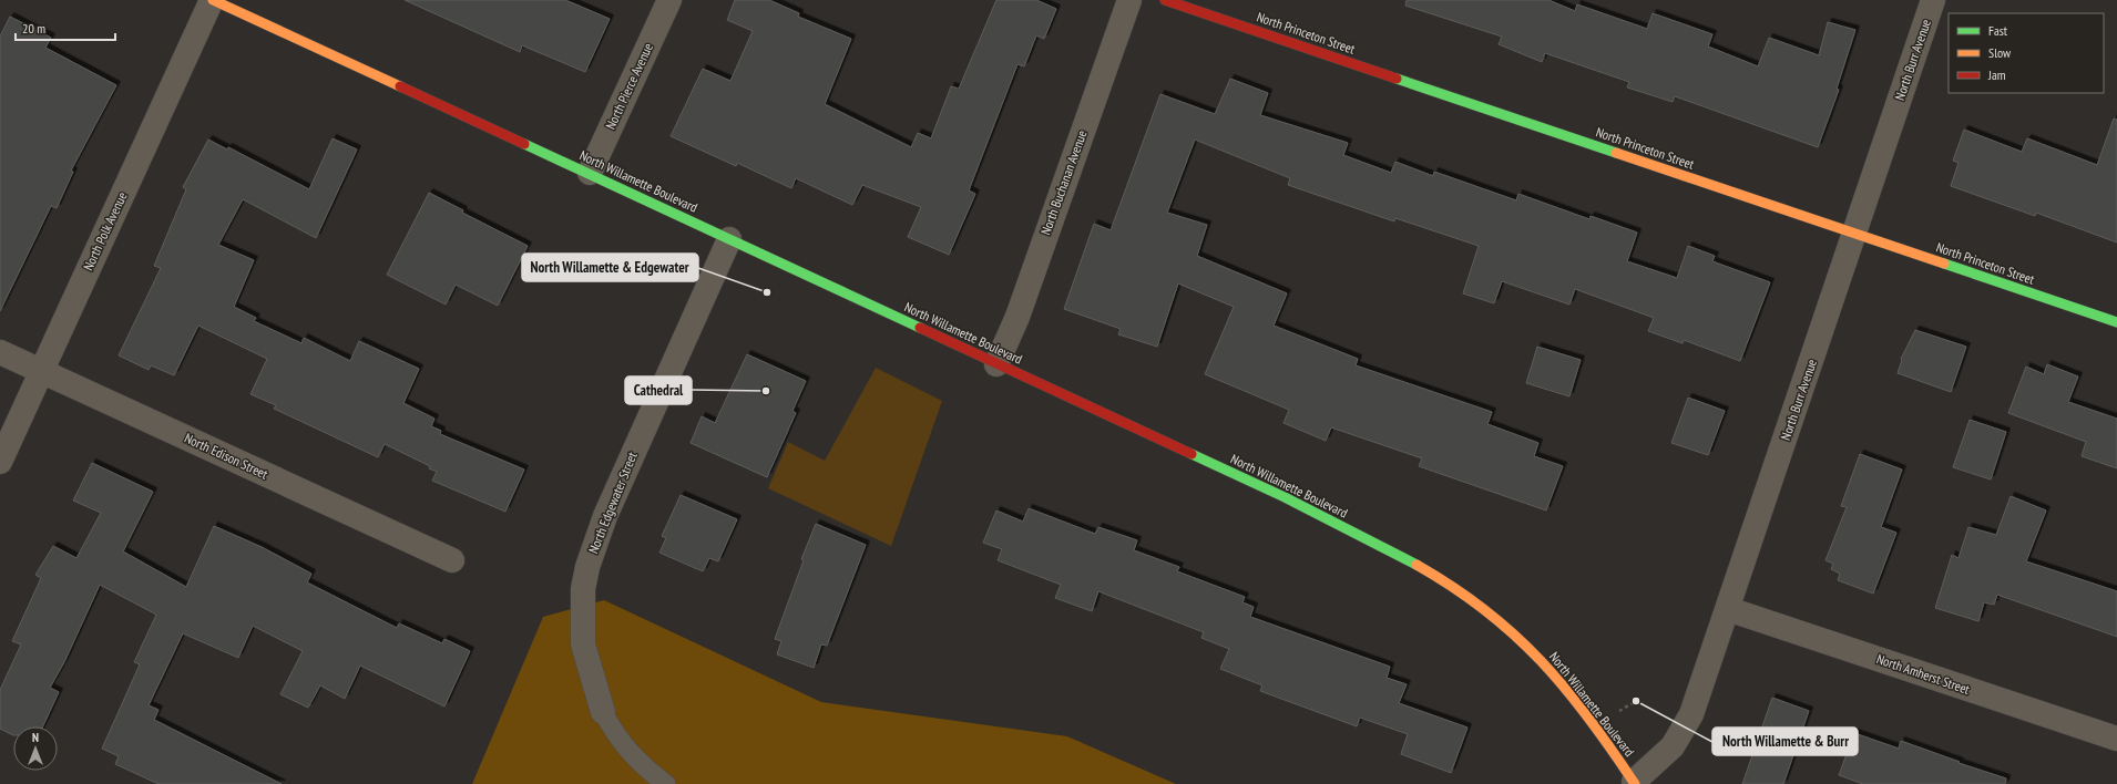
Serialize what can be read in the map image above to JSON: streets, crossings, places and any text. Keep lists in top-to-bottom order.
{
  "streets": {
    "main road": ["North Princeton Street", "North Willamette Boulevard"],
    "street": [
      "North Burr Avenue",
      "North Pierce Avenue",
      "North Buchanan Avenue",
      "North Polk Avenue",
      "North Edison Street",
      "North Edgewater Street",
      "North Amherst Street"
    ]
  },
  "crossings": [
    ["North Princeton Street", "North Burr Avenue"],
    ["North Burr Avenue", "North Willamette Boulevard"],
    ["North Burr Avenue", "North Amherst Street"],
    ["North Pierce Avenue", "North Willamette Boulevard"],
    ["North Willamette Boulevard", "North Buchanan Avenue"],
    ["North Willamette Boulevard", "North Polk Avenue"],
    ["North Willamette Boulevard", "North Edgewater Street"],
    ["North Polk Avenue", "North Edison Street"]
  ],
  "places": ["North Willamette & Edgewater", "Cathedral", "North Willamette & Burr"],
  "legend": ["Fast", "Slow", "Jam"],
  "scale_bar": "20 m",
  "north": "top"
}
